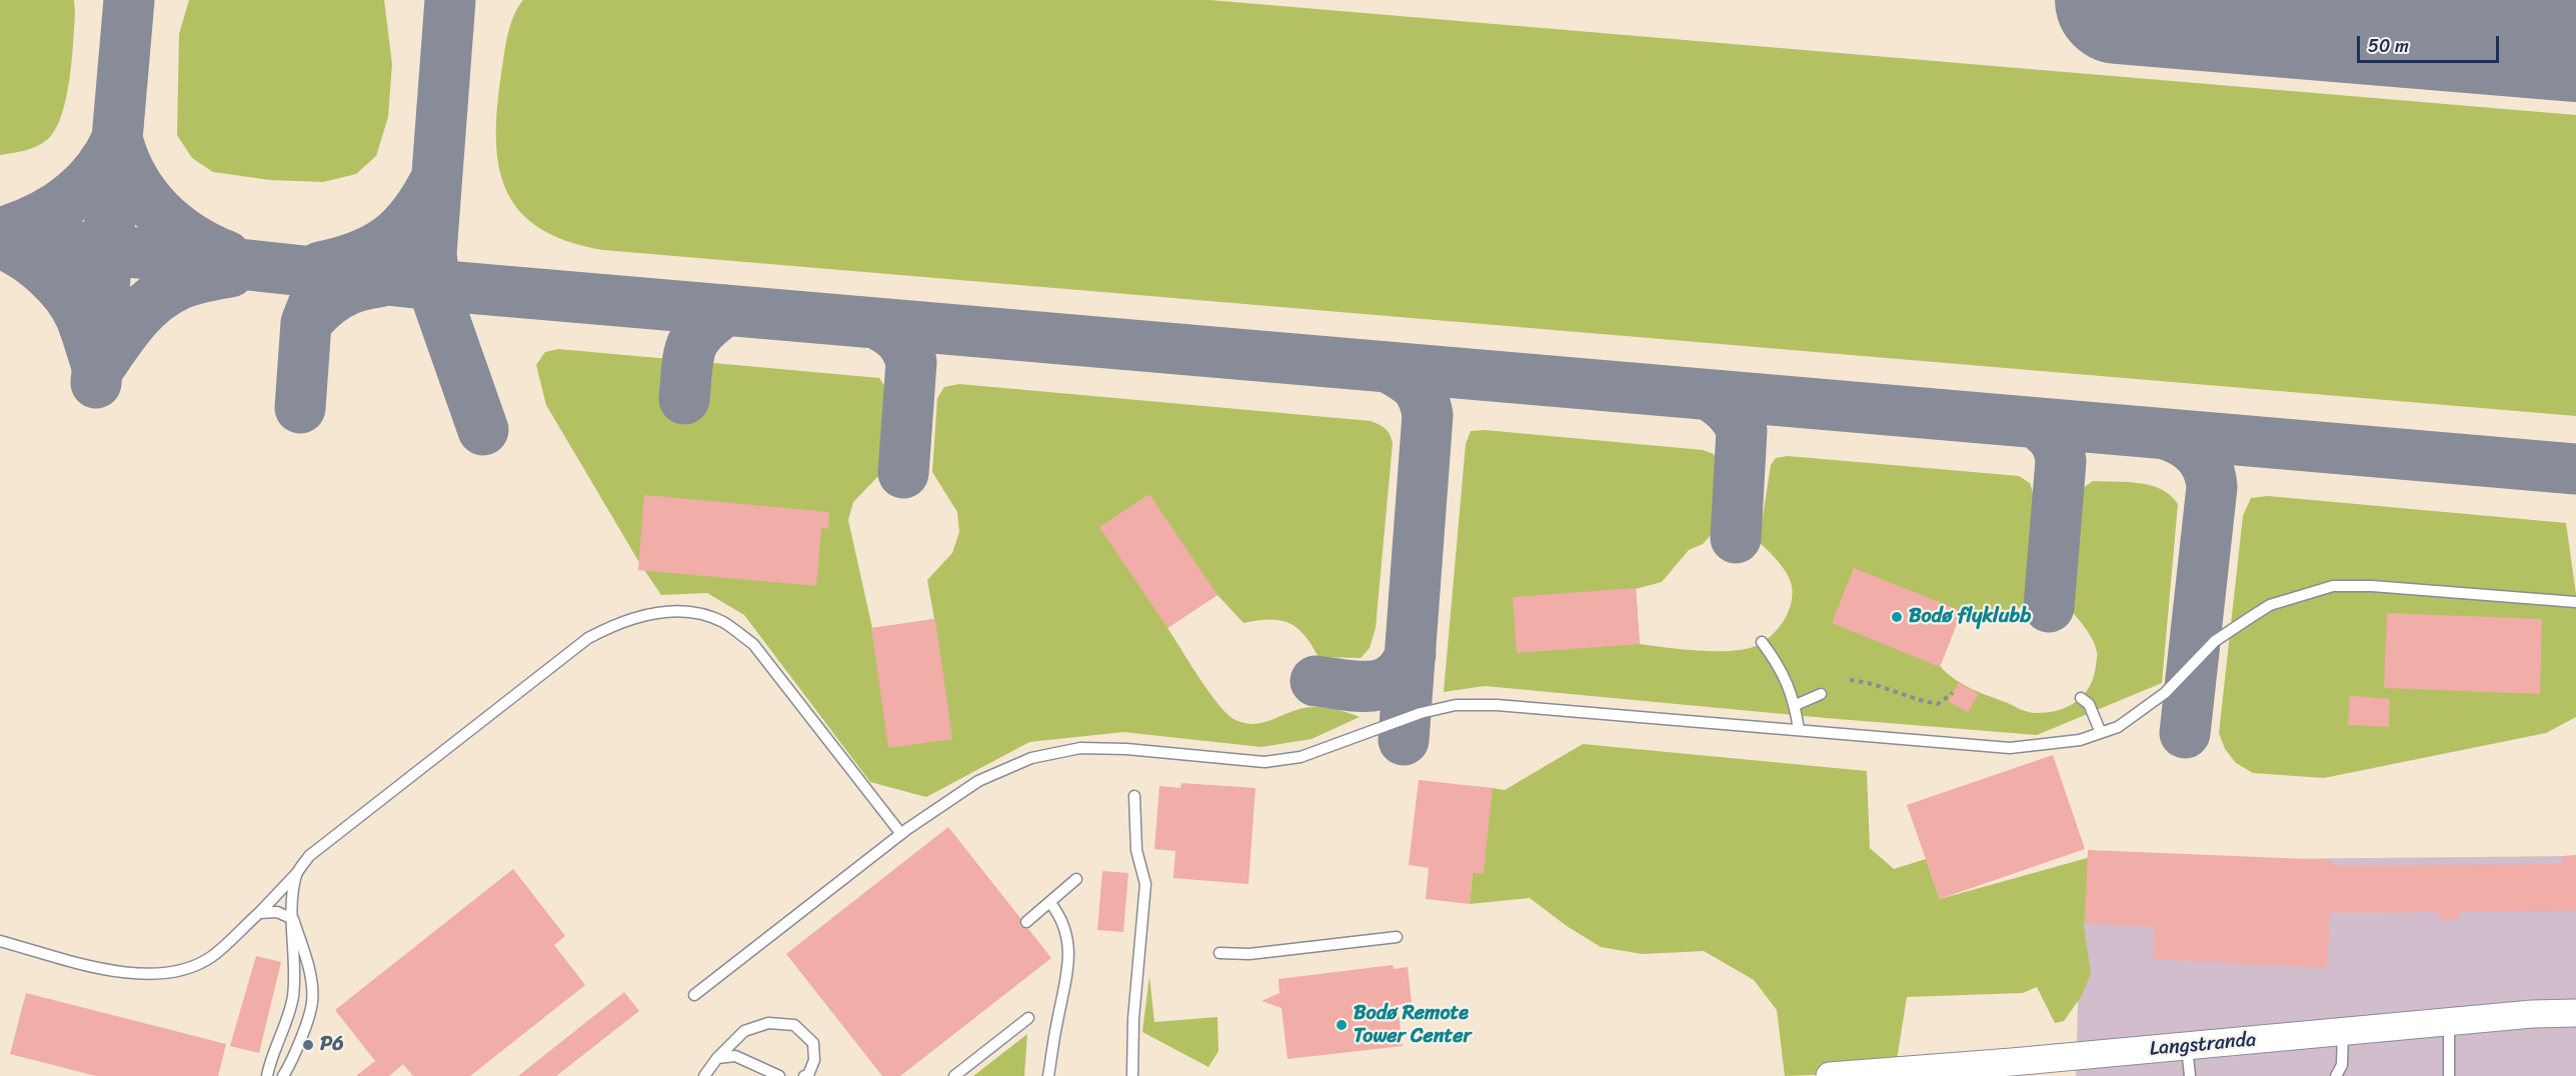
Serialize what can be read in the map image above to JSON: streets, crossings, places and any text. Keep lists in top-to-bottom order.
{
  "streets": {
    "street": ["Langstranda"]
  },
  "places": ["Bodø flyklubb", "Bodø Remote Tower Center", "P6"],
  "scale_bar": "50 m"
}
